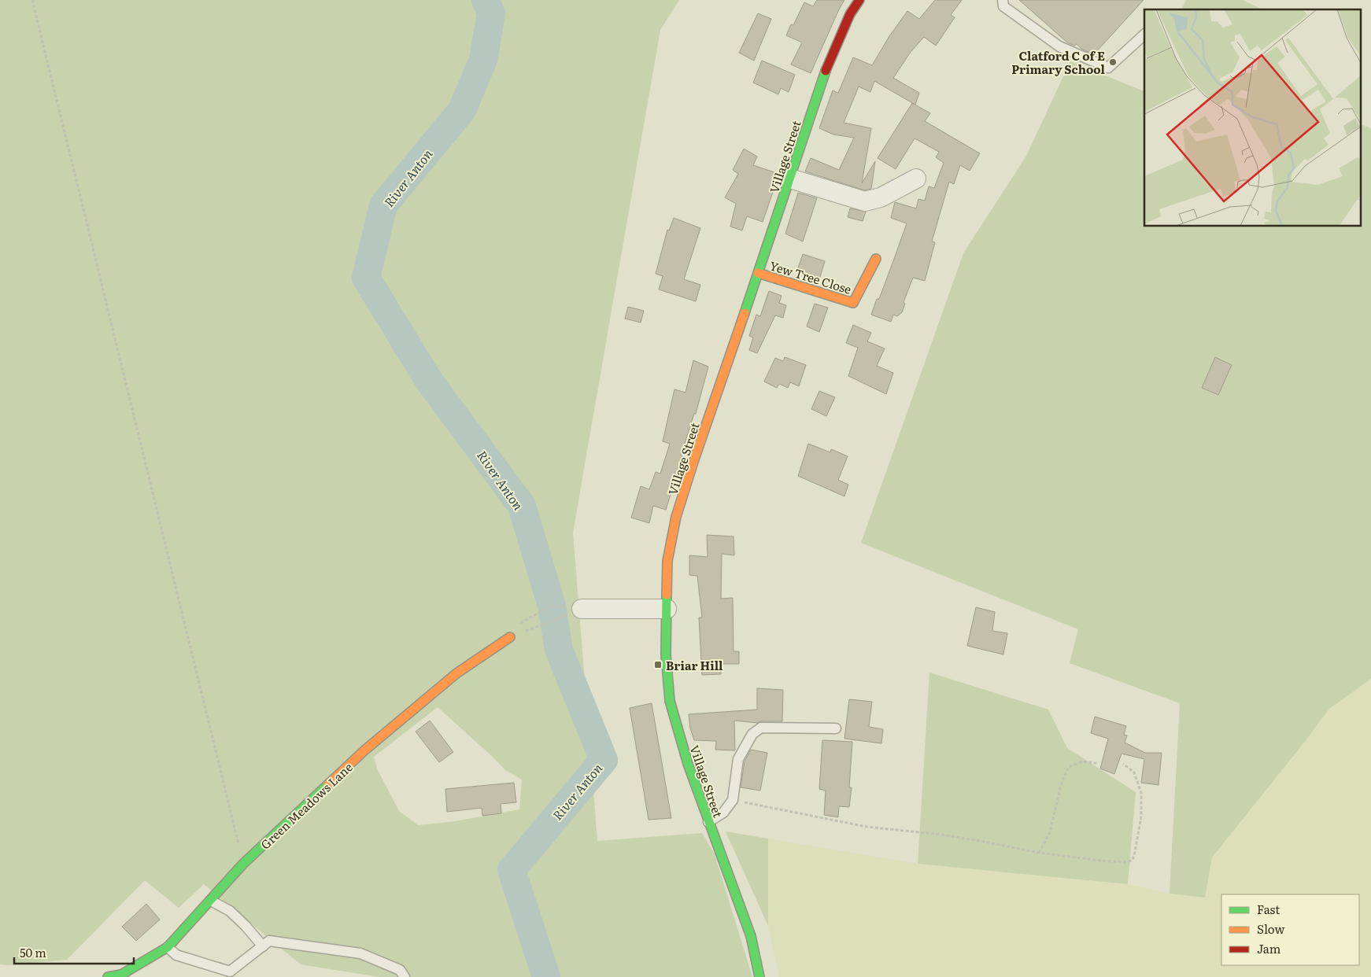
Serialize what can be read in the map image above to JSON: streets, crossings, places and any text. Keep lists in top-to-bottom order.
{
  "streets": {
    "street": ["Village Street", "Yew Tree Close", "Green Meadows Lane"]
  },
  "crossings": [
    ["Village Street", "Yew Tree Close"]
  ],
  "water": ["River Anton"],
  "places": {
    "other": ["Clatford C of E Primary School"],
    "transit": ["Briar Hill"]
  },
  "legend": ["Fast", "Slow", "Jam"],
  "scale_bar": "50 m"
}
